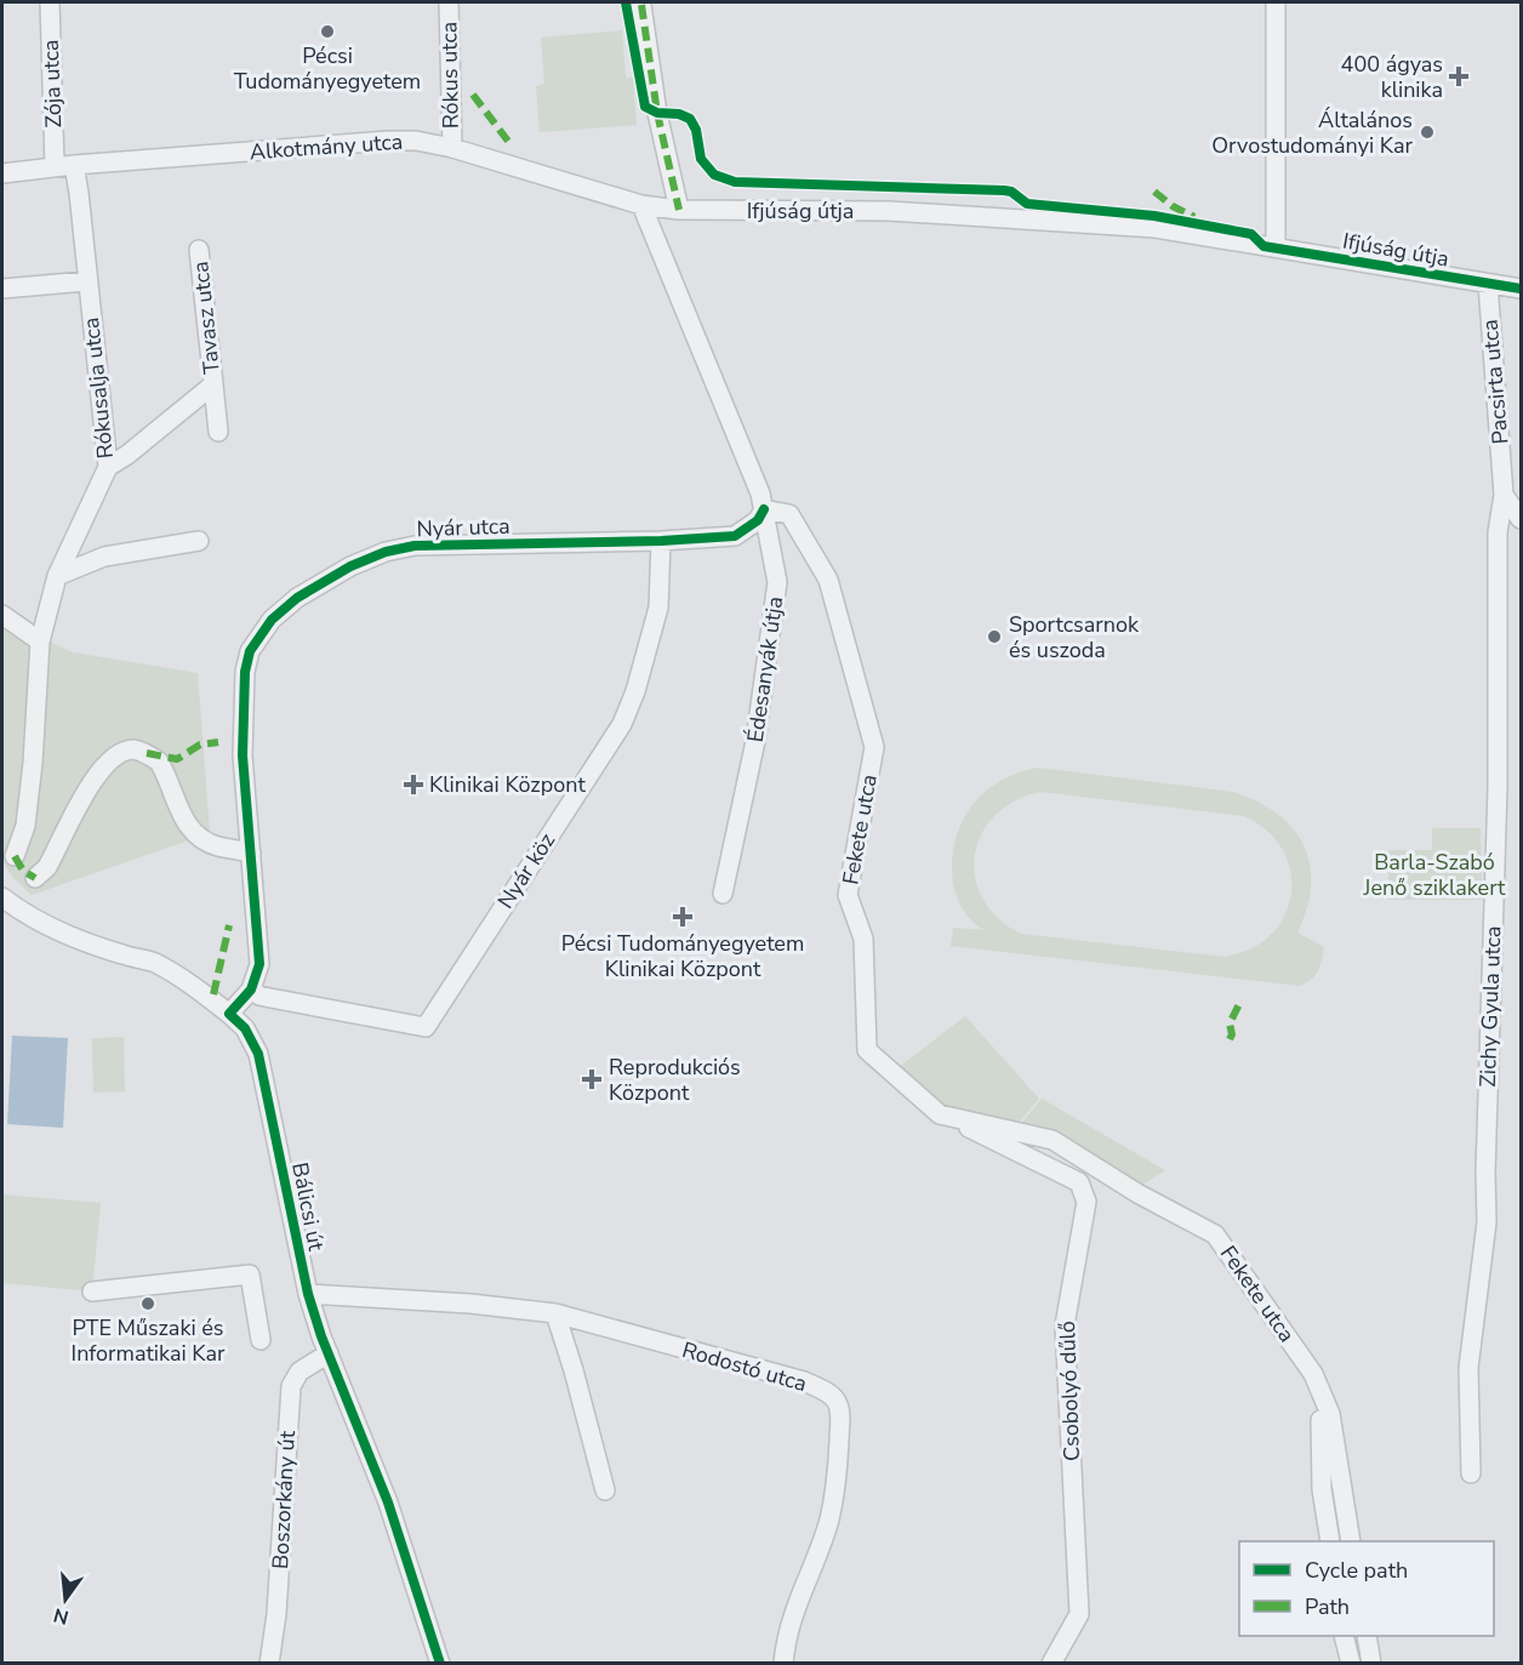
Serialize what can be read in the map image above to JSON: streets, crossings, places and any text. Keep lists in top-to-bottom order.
{
  "streets": {
    "street": [
      "Rókus utca",
      "Zója utca",
      "Alkotmány utca",
      "Ifjúság útja",
      "Tavasz utca",
      "Pacsirta utca",
      "Rókusalja utca",
      "Nyár utca",
      "Édesanyák útja",
      "Fekete utca",
      "Nyár köz",
      "Zichy Gyula utca",
      "Bálicsi út",
      "Rodostó utca",
      "Csobolyó dűlő",
      "Boszorkány út"
    ]
  },
  "crossings": [
    ["Rókus utca", "Alkotmány utca"],
    ["Zója utca", "Alkotmány utca"],
    ["Alkotmány utca", "Ifjúság útja"],
    ["Alkotmány utca", "Rókusalja utca"],
    ["Alkotmány utca", "Édesanyák útja"],
    ["Ifjúság útja", "Pacsirta utca"],
    ["Ifjúság útja", "Édesanyák útja"],
    ["Tavasz utca", "Rókusalja utca"],
    ["Pacsirta utca", "Zichy Gyula utca"],
    ["Nyár utca", "Édesanyák útja"],
    ["Nyár utca", "Fekete utca"],
    ["Nyár utca", "Nyár köz"],
    ["Édesanyák útja", "Fekete utca"],
    ["Fekete utca", "Csobolyó dűlő"],
    ["Bálicsi út", "Rodostó utca"],
    ["Bálicsi út", "Boszorkány út"]
  ],
  "parks": ["Barla-Szabó Jenő sziklakert"],
  "places": {
    "other": [
      "Pécsi Tudományegyetem",
      "Általános Orvostudományi Kar",
      "Sportcsarnok és uszoda",
      "PTE Műszaki és Informatikai Kar"
    ],
    "health": [
      "400 ágyas klinika",
      "Klinikai Központ",
      "Pécsi Tudományegyetem Klinikai Központ",
      "Reprodukciós Központ"
    ]
  },
  "legend": ["Cycle path", "Path"],
  "north": "bottom"
}
